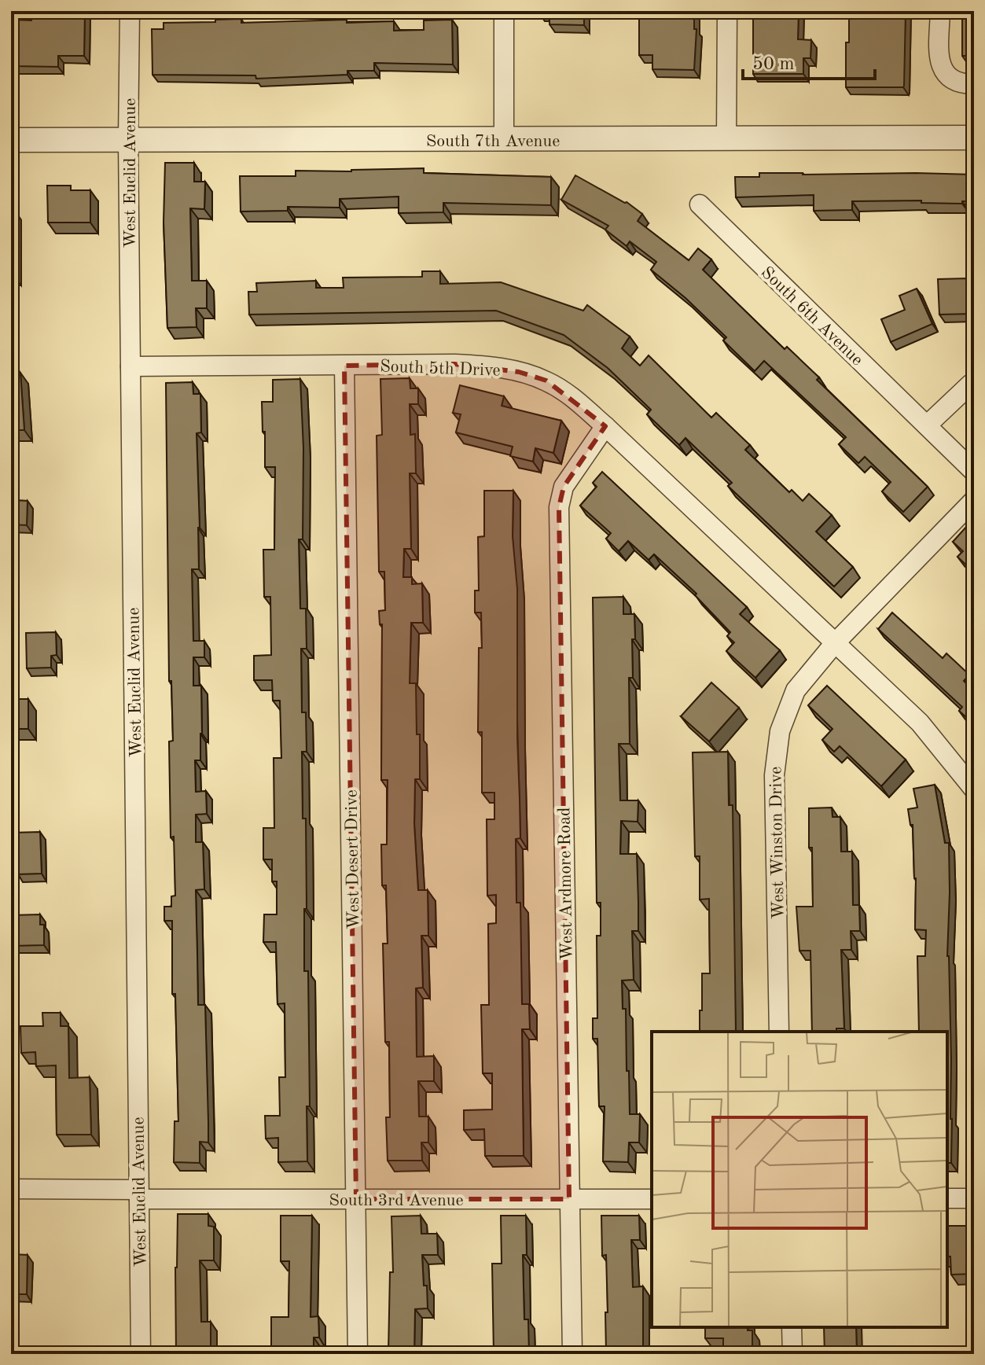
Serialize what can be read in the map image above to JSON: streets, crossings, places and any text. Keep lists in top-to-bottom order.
{
  "streets": {
    "street": [
      "South 7th Avenue",
      "West Euclid Avenue",
      "South 6th Avenue",
      "South 5th Drive",
      "West Winston Drive",
      "West Desert Drive",
      "West Ardmore Road",
      "South 3rd Avenue"
    ]
  },
  "crossings": [
    ["South 7th Avenue", "West Euclid Avenue"],
    ["West Euclid Avenue", "South 5th Drive"],
    ["West Euclid Avenue", "South 3rd Avenue"],
    ["South 5th Drive", "West Winston Drive"],
    ["South 5th Drive", "West Desert Drive"],
    ["South 5th Drive", "West Ardmore Road"],
    ["West Desert Drive", "South 3rd Avenue"],
    ["West Ardmore Road", "South 3rd Avenue"]
  ],
  "scale_bar": "50 m"
}
